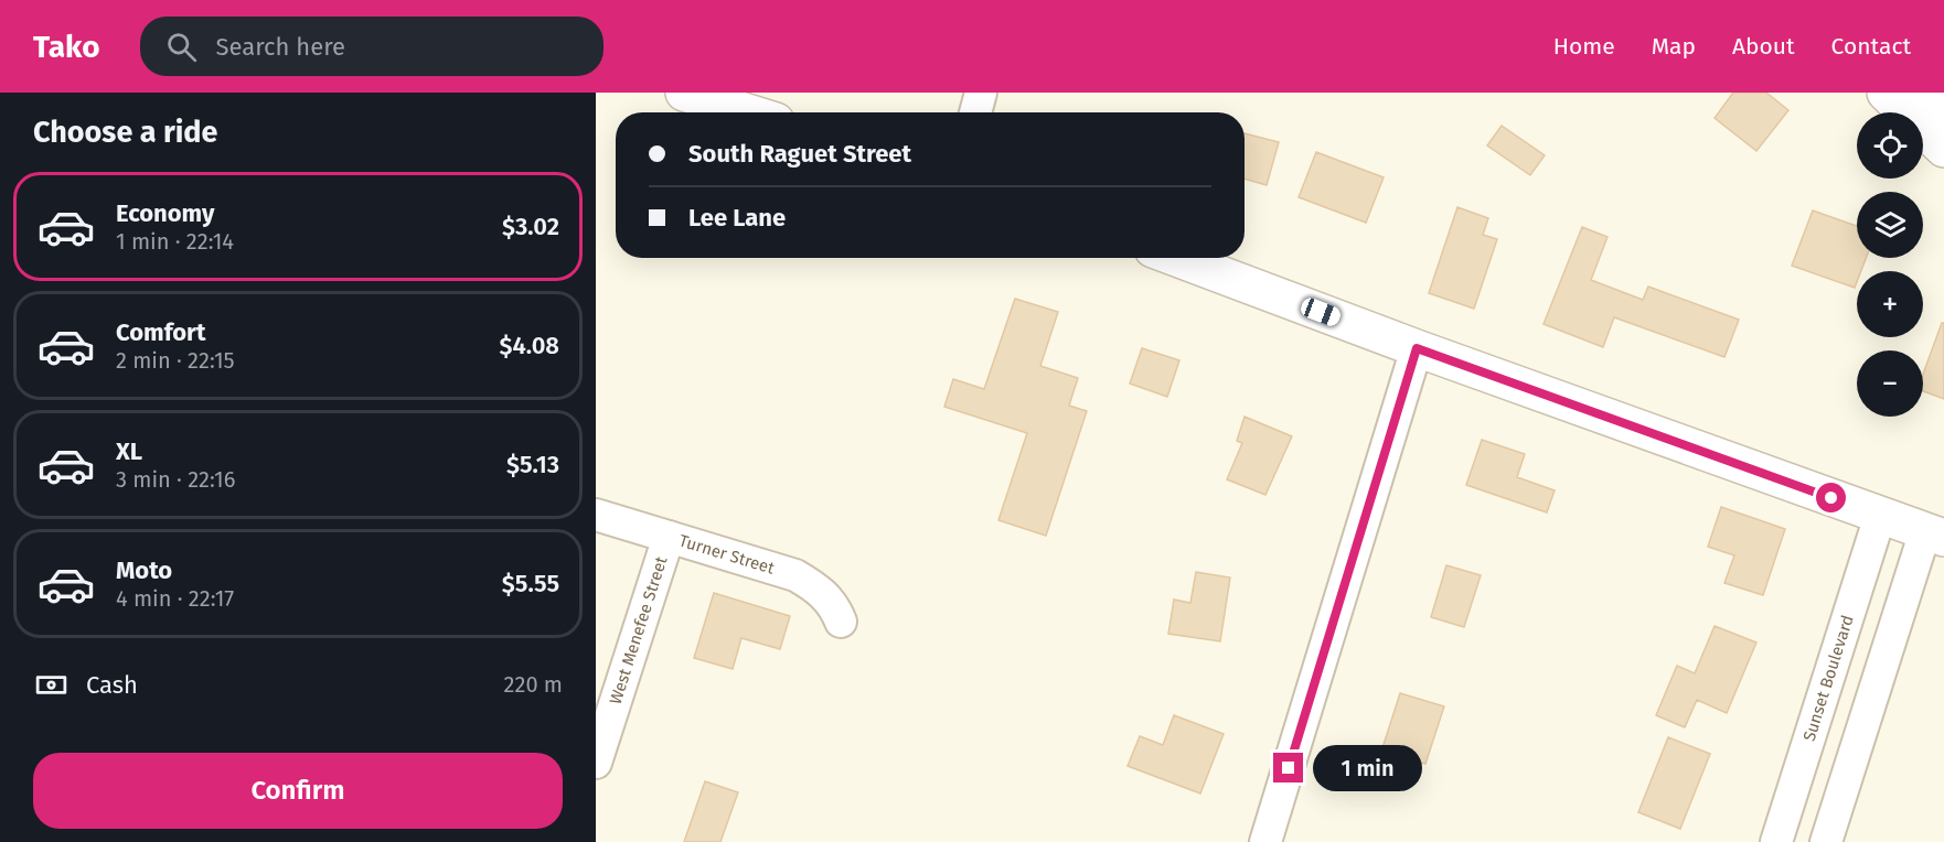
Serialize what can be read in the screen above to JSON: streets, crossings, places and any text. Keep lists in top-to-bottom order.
{
  "streets": {
    "street": ["Turner Street", "West Menefee Street", "Sunset Boulevard"]
  },
  "crossings": [
    ["Turner Street", "West Menefee Street"]
  ],
  "page": {
    "header": "Tako",
    "search": "Search here",
    "nav": [
      "Home",
      "Map",
      "About",
      "Contact"
    ],
    "heading": "Choose a ride",
    "map_buttons": ["+", "−"],
    "banner": ["South Raguet Street", "Lee Lane"],
    "list": [
      {
        "name": "Economy",
        "note": "1 min · 22:14",
        "value": "$3.02"
      },
      {
        "name": "Comfort",
        "note": "2 min · 22:15",
        "value": "$4.08"
      },
      {
        "name": "XL",
        "note": "3 min · 22:16",
        "value": "$5.13"
      },
      {
        "name": "Moto",
        "note": "4 min · 22:17",
        "value": "$5.55"
      }
    ],
    "pay": ["Cash", "220 m"],
    "buttons": "Confirm",
    "bubble": "1 min"
  }
}
